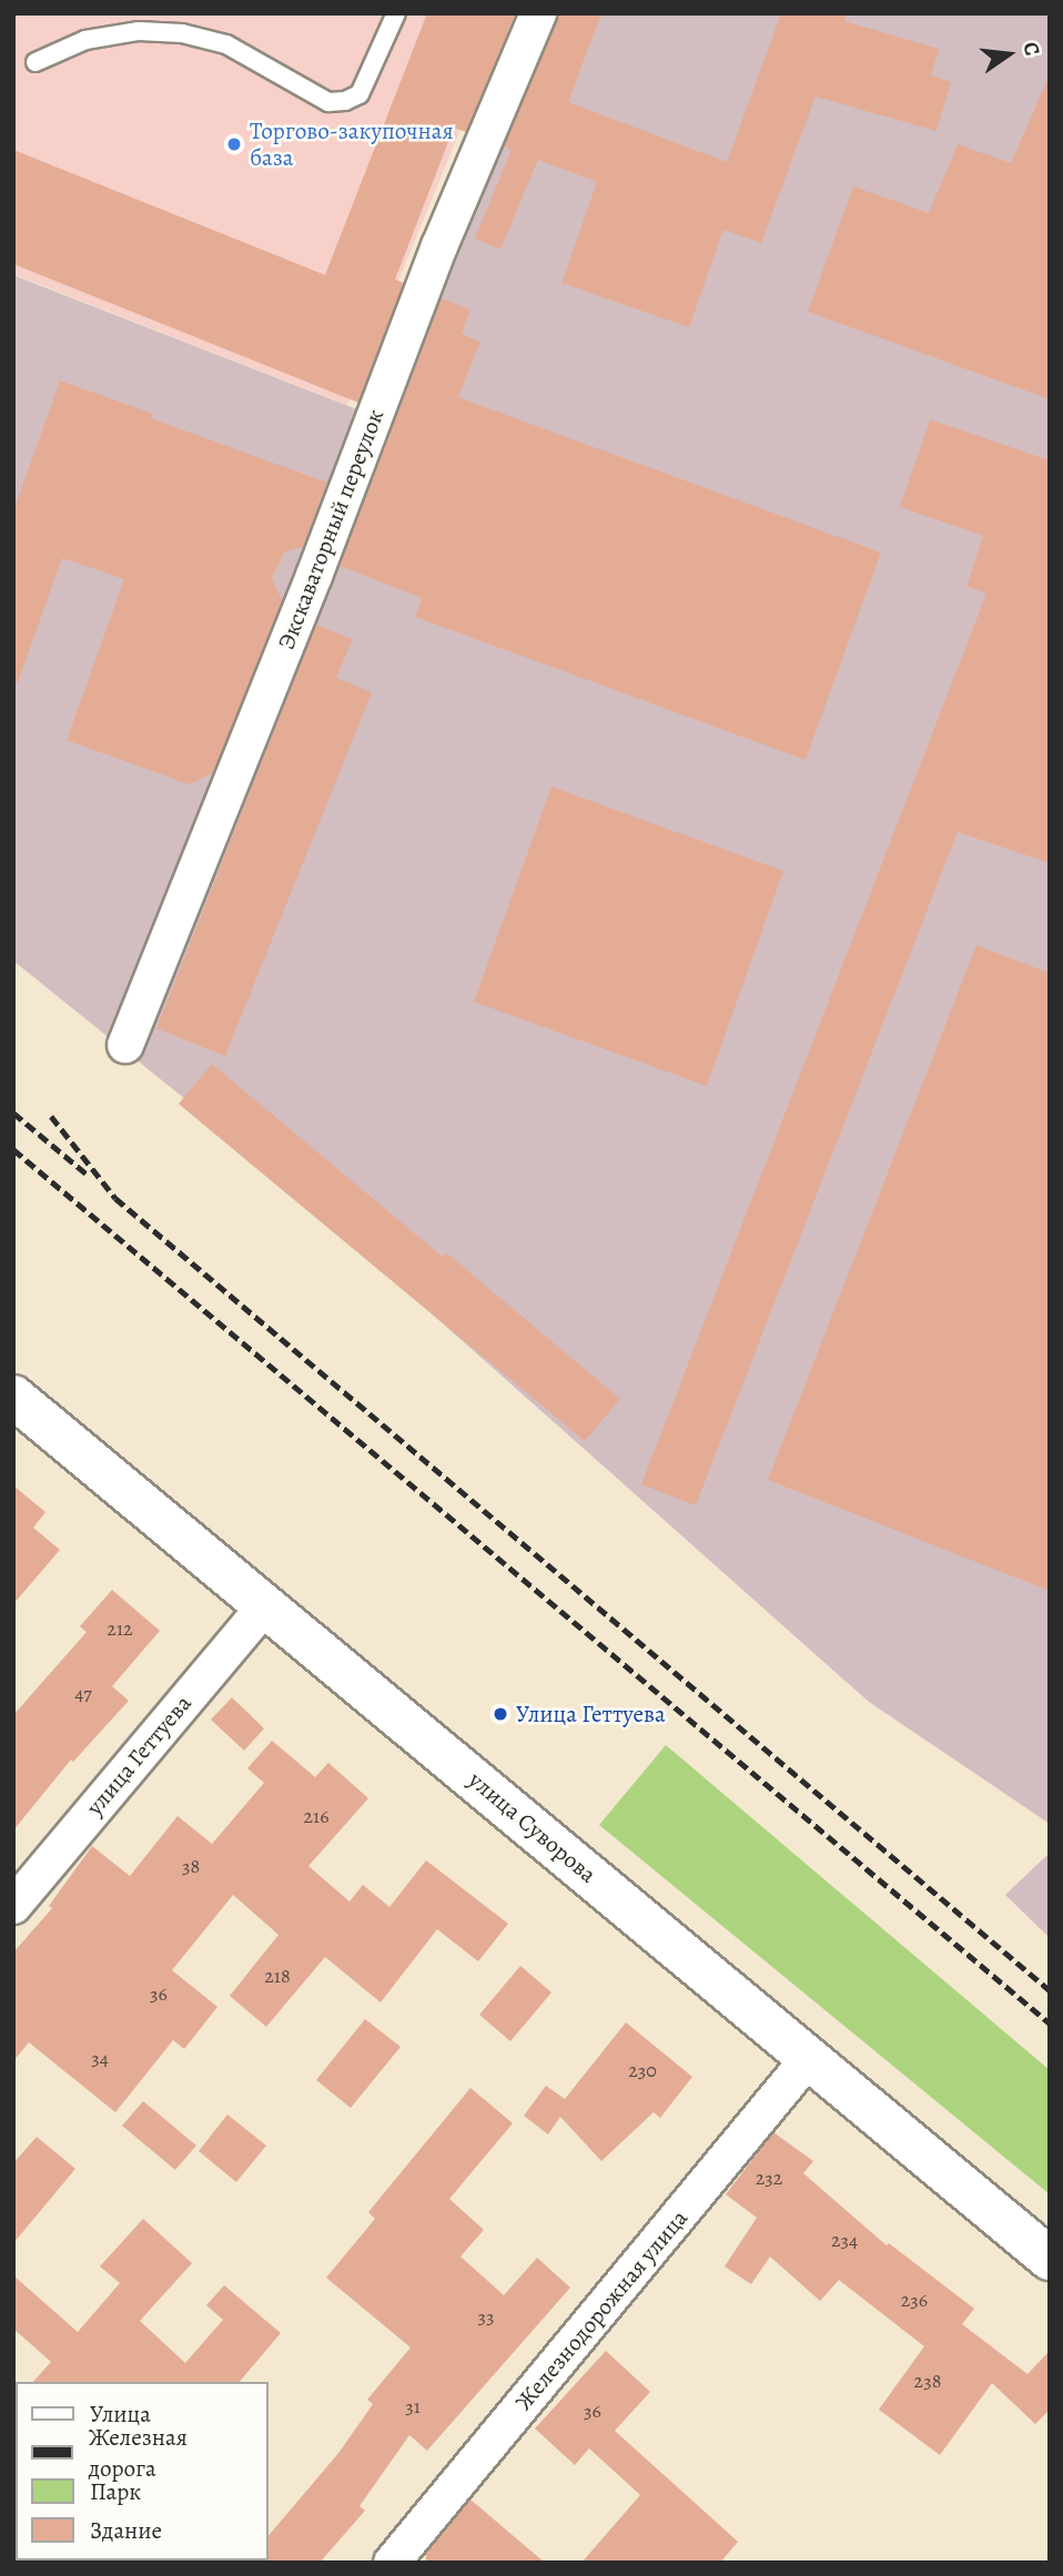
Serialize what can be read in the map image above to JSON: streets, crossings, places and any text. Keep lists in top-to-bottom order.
{
  "streets": {
    "street": [
      "Экскаваторный переулок",
      "улица Геттуева",
      "улица Суворова",
      "Железнодорожная улица"
    ]
  },
  "crossings": [
    ["улица Геттуева", "улица Суворова"],
    ["улица Суворова", "Железнодорожная улица"]
  ],
  "places": ["Торгово-закупочная база", "Улица Геттуева"],
  "house_numbers": [
    "212",
    "47",
    "216",
    "38",
    "218",
    "36",
    "34",
    "230",
    "232",
    "234",
    "236",
    "33",
    "238",
    "31",
    "36"
  ],
  "legend": [
    "Улица",
    "Железная дорога",
    "Парк",
    "Здание"
  ],
  "north": "right"
}
